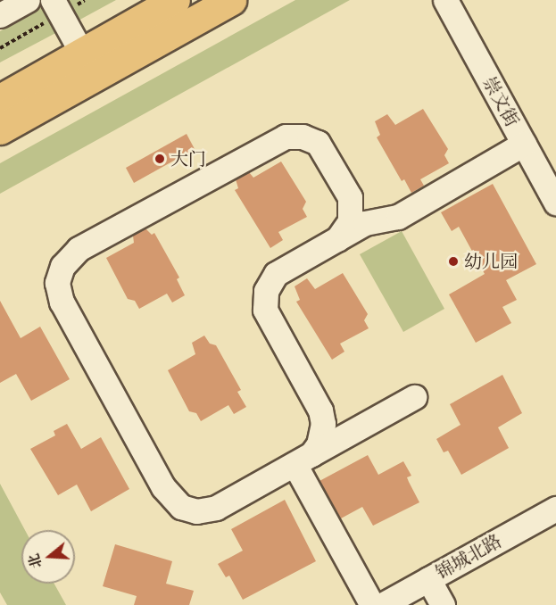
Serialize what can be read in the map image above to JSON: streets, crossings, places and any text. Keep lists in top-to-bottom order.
{
  "streets": {
    "street": ["崇文街", "锦城北路"]
  },
  "places": ["大门", "幼儿园"],
  "north": "left"
}
